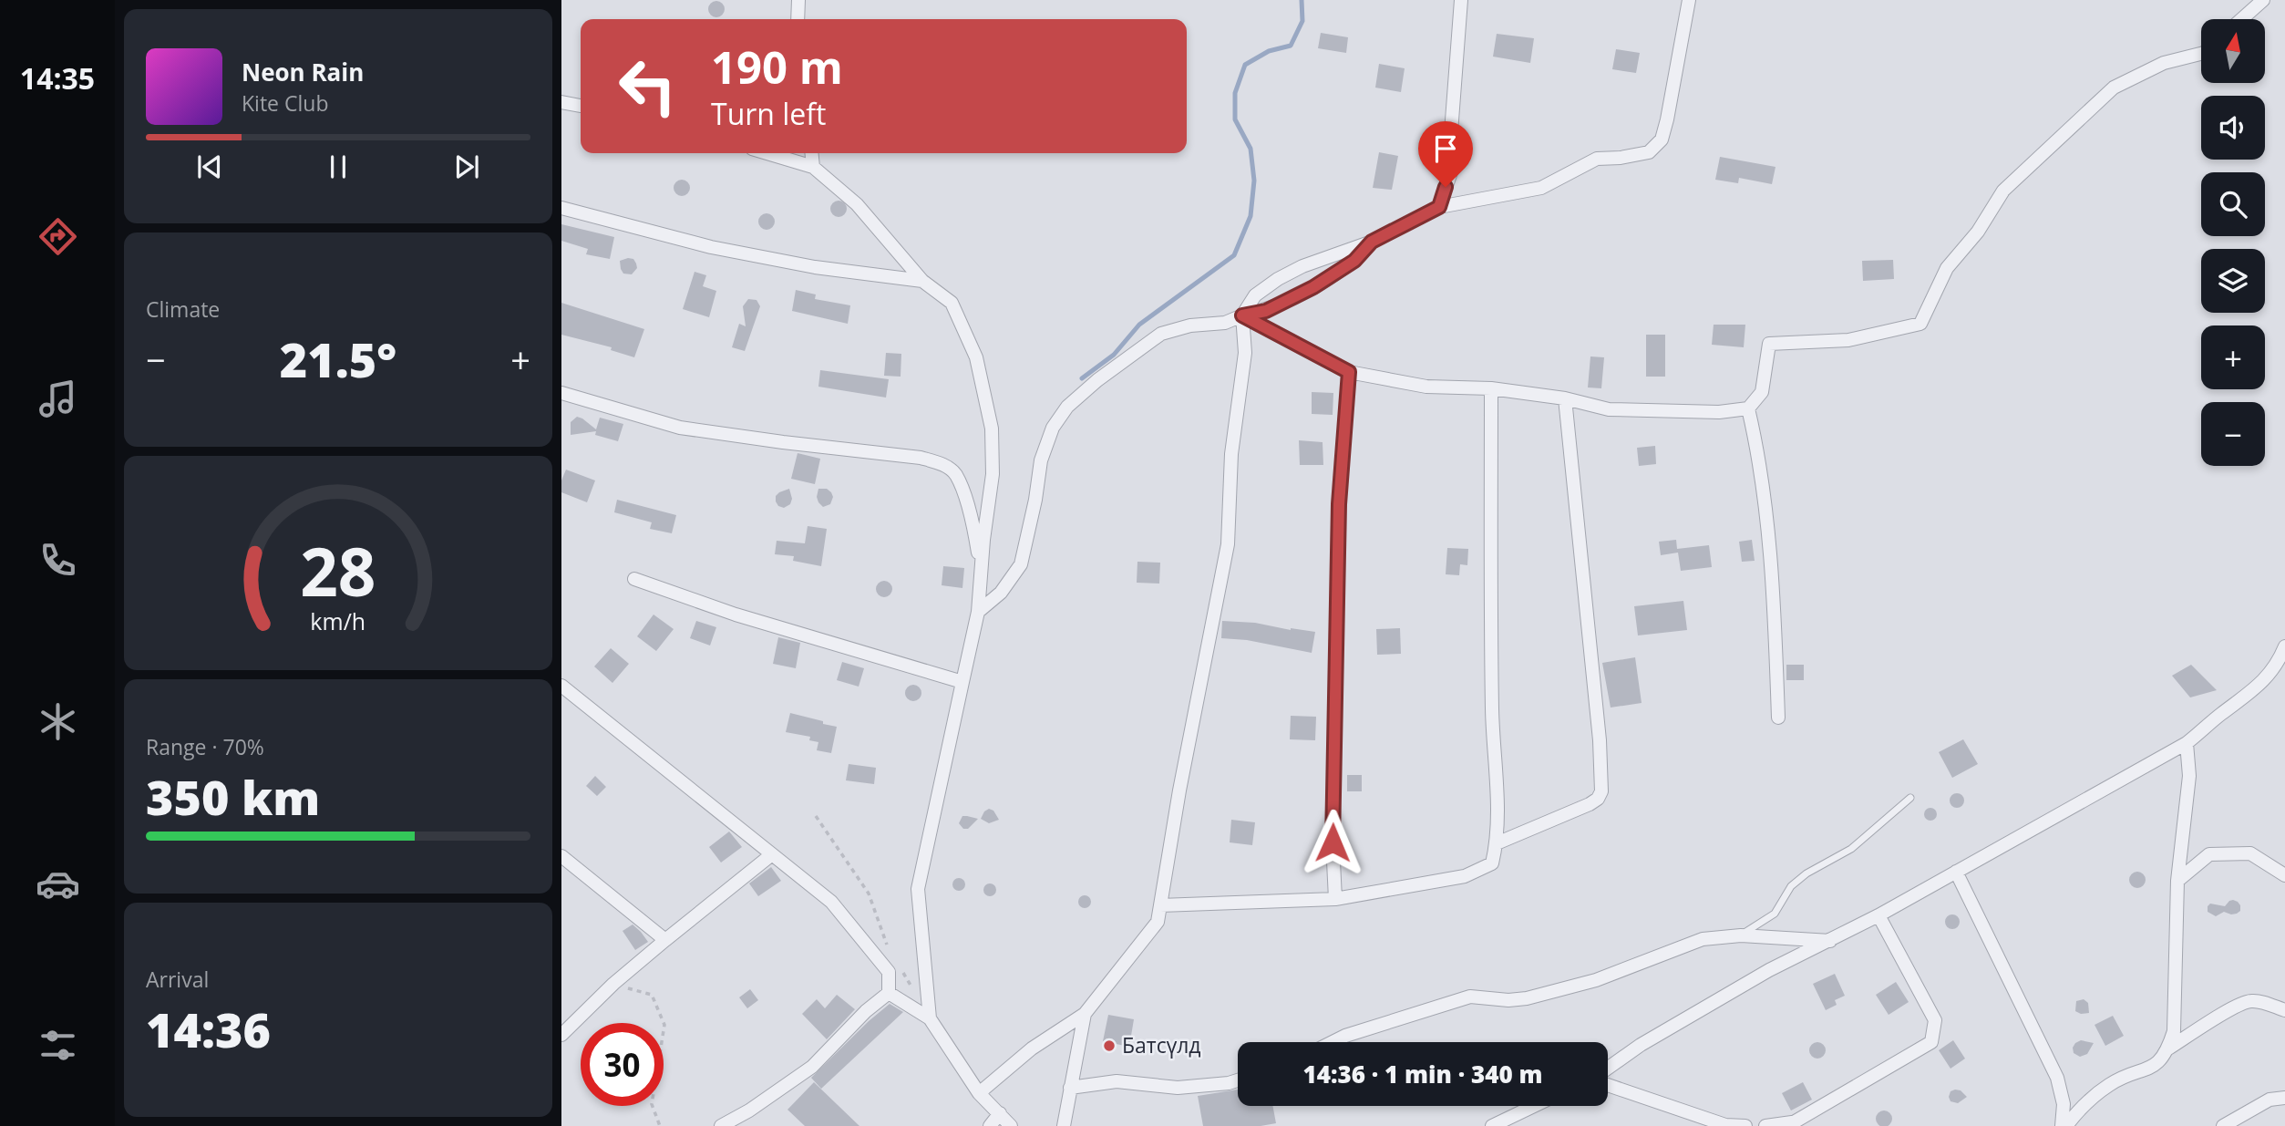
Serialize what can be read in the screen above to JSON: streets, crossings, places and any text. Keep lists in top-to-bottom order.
{
  "places": ["Батсүлд"],
  "north": "top",
  "page": {
    "tabs": "14:35",
    "map_buttons": ["+", "−"],
    "turn": ["190 m", "Turn left"],
    "song": ["Neon Rain", "Kite Club"],
    "tile": [
      "Climate",
      ["Range · 70%", "350 km"],
      ["Arrival", "14:36"]
    ],
    "heat": ["−", "21.5°", "+"],
    "limit": "30",
    "trip": "14:36 · 1 min · 340 m",
    "gauge": ["28", "km/h"]
  }
}
